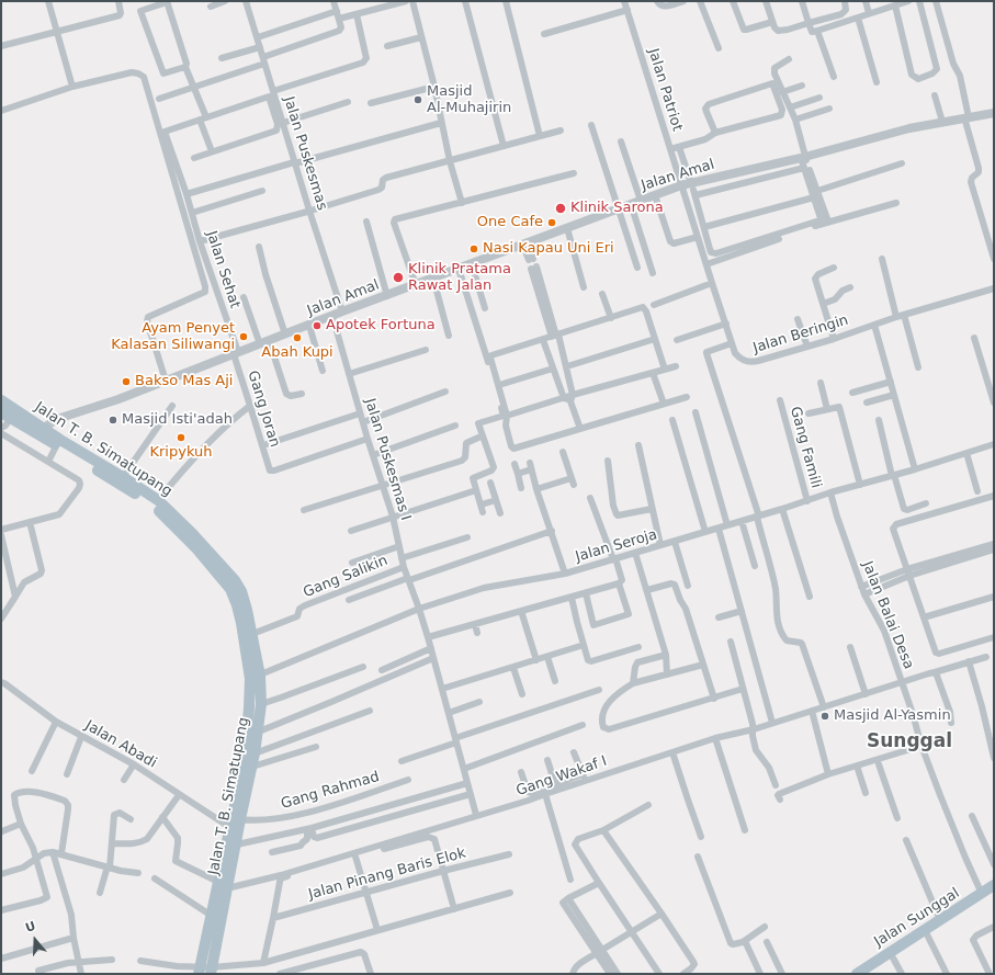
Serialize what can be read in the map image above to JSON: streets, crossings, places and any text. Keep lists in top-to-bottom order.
{
  "streets": {
    "main road": ["Jalan T. B. Simatupang", "Jalan Sunggal"],
    "street": [
      "Jalan Patriot",
      "Jalan Puskesmas",
      "Jalan Amal",
      "Jalan Sehat",
      "Jalan Beringin",
      "Gang Joran",
      "Gang Famili",
      "Jalan Puskesmas I",
      "Jalan Seroja",
      "Gang Salikin",
      "Jalan Balai Desa",
      "Jalan Abadi",
      "Gang Wakaf I",
      "Gang Rahmad",
      "Jalan Pinang Baris Elok"
    ]
  },
  "crossings": [
    ["Jalan Patriot", "Jalan Amal"],
    ["Jalan Patriot", "Jalan Beringin"],
    ["Jalan Puskesmas", "Jalan Amal"],
    ["Jalan Amal", "Jalan Sehat"],
    ["Jalan Amal", "Jalan Beringin"],
    ["Jalan Amal", "Gang Joran"],
    ["Jalan Amal", "Jalan T. B. Simatupang"],
    ["Jalan Amal", "Jalan Puskesmas I"],
    ["Jalan Sehat", "Gang Joran"],
    ["Gang Joran", "Jalan Puskesmas I"],
    ["Gang Famili", "Jalan Seroja"],
    ["Jalan T. B. Simatupang", "Jalan Seroja"],
    ["Jalan T. B. Simatupang", "Gang Salikin"],
    ["Jalan T. B. Simatupang", "Jalan Abadi"],
    ["Jalan T. B. Simatupang", "Gang Wakaf I"],
    ["Jalan T. B. Simatupang", "Gang Rahmad"],
    ["Jalan Puskesmas I", "Jalan Seroja"],
    ["Jalan Puskesmas I", "Gang Salikin"],
    ["Jalan Puskesmas I", "Gang Wakaf I"],
    ["Jalan Seroja", "Jalan Balai Desa"],
    ["Jalan Balai Desa", "Gang Wakaf I"],
    ["Jalan Balai Desa", "Jalan Sunggal"],
    ["Jalan Abadi", "Gang Rahmad"]
  ],
  "districts": ["Sunggal"],
  "places": [
    "Masjid Al-Muhajirin",
    "Klinik Sarona",
    "One Cafe",
    "Nasi Kapau Uni Eri",
    "Klinik Pratama Rawat Jalan",
    "Apotek Fortuna",
    "Ayam Penyet Kalasan Siliwangi",
    "Abah Kupi",
    "Bakso Mas Aji",
    "Masjid Isti'adah",
    "Kripykuh",
    "Masjid Al-Yasmin"
  ],
  "north": "top"
}
